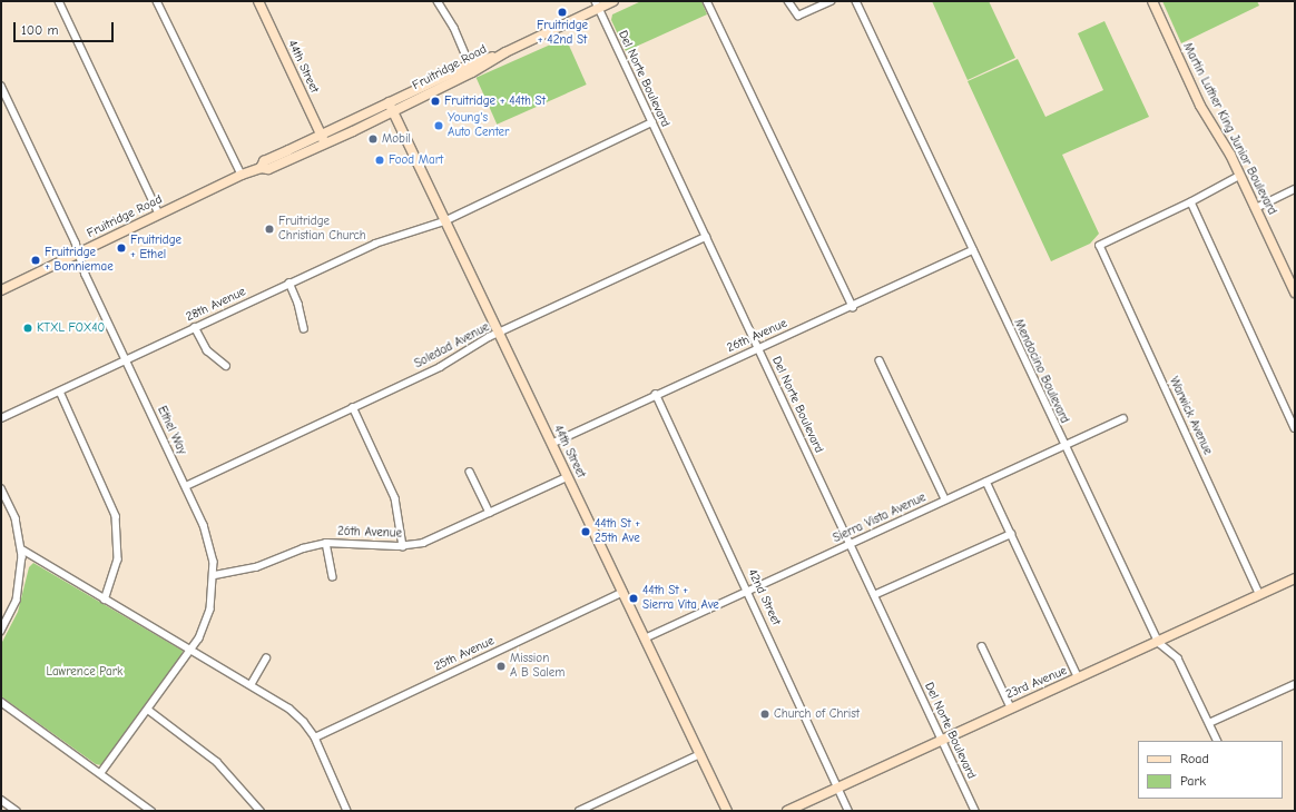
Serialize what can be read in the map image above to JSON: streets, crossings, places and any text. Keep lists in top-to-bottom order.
{
  "streets": {
    "street": [
      "44th Street",
      "Fruitridge Road",
      "Del Norte Boulevard",
      "Martin Luther King Junior Boulevard",
      "28th Avenue",
      "26th Avenue",
      "Soledad Avenue",
      "Mendocino Boulevard",
      "Warwick Avenue",
      "Ethel Way",
      "Sierra Vista Avenue",
      "42nd Street",
      "25th Avenue",
      "23rd Avenue"
    ]
  },
  "crossings": [
    ["44th Street", "Fruitridge Road"],
    ["44th Street", "28th Avenue"],
    ["44th Street", "26th Avenue"],
    ["44th Street", "Soledad Avenue"],
    ["44th Street", "Sierra Vista Avenue"],
    ["44th Street", "25th Avenue"],
    ["Fruitridge Road", "Del Norte Boulevard"],
    ["Fruitridge Road", "Ethel Way"],
    ["Del Norte Boulevard", "28th Avenue"],
    ["Del Norte Boulevard", "26th Avenue"],
    ["Del Norte Boulevard", "Soledad Avenue"],
    ["Del Norte Boulevard", "Sierra Vista Avenue"],
    ["Del Norte Boulevard", "23rd Avenue"],
    ["28th Avenue", "Ethel Way"],
    ["26th Avenue", "Mendocino Boulevard"],
    ["26th Avenue", "Ethel Way"],
    ["26th Avenue", "42nd Street"],
    ["Soledad Avenue", "Ethel Way"],
    ["Mendocino Boulevard", "Sierra Vista Avenue"],
    ["Mendocino Boulevard", "23rd Avenue"],
    ["Warwick Avenue", "23rd Avenue"],
    ["Sierra Vista Avenue", "42nd Street"],
    ["42nd Street", "23rd Avenue"]
  ],
  "parks": ["Lawrence Park"],
  "places": [
    "Fruitridge + 42nd St",
    "Fruitridge + 44th St",
    "Young's Auto Center",
    "Mobil",
    "Food Mart",
    "Fruitridge Christian Church",
    "Fruitridge + Ethel",
    "Fruitridge + Bonniemae",
    "KTXL FOX40",
    "44th St + 25th Ave",
    "44th St + Sierra Vita Ave",
    "Mission A B Salem",
    "Church of Christ"
  ],
  "legend": ["Road", "Park"],
  "scale_bar": "100 m"
}
